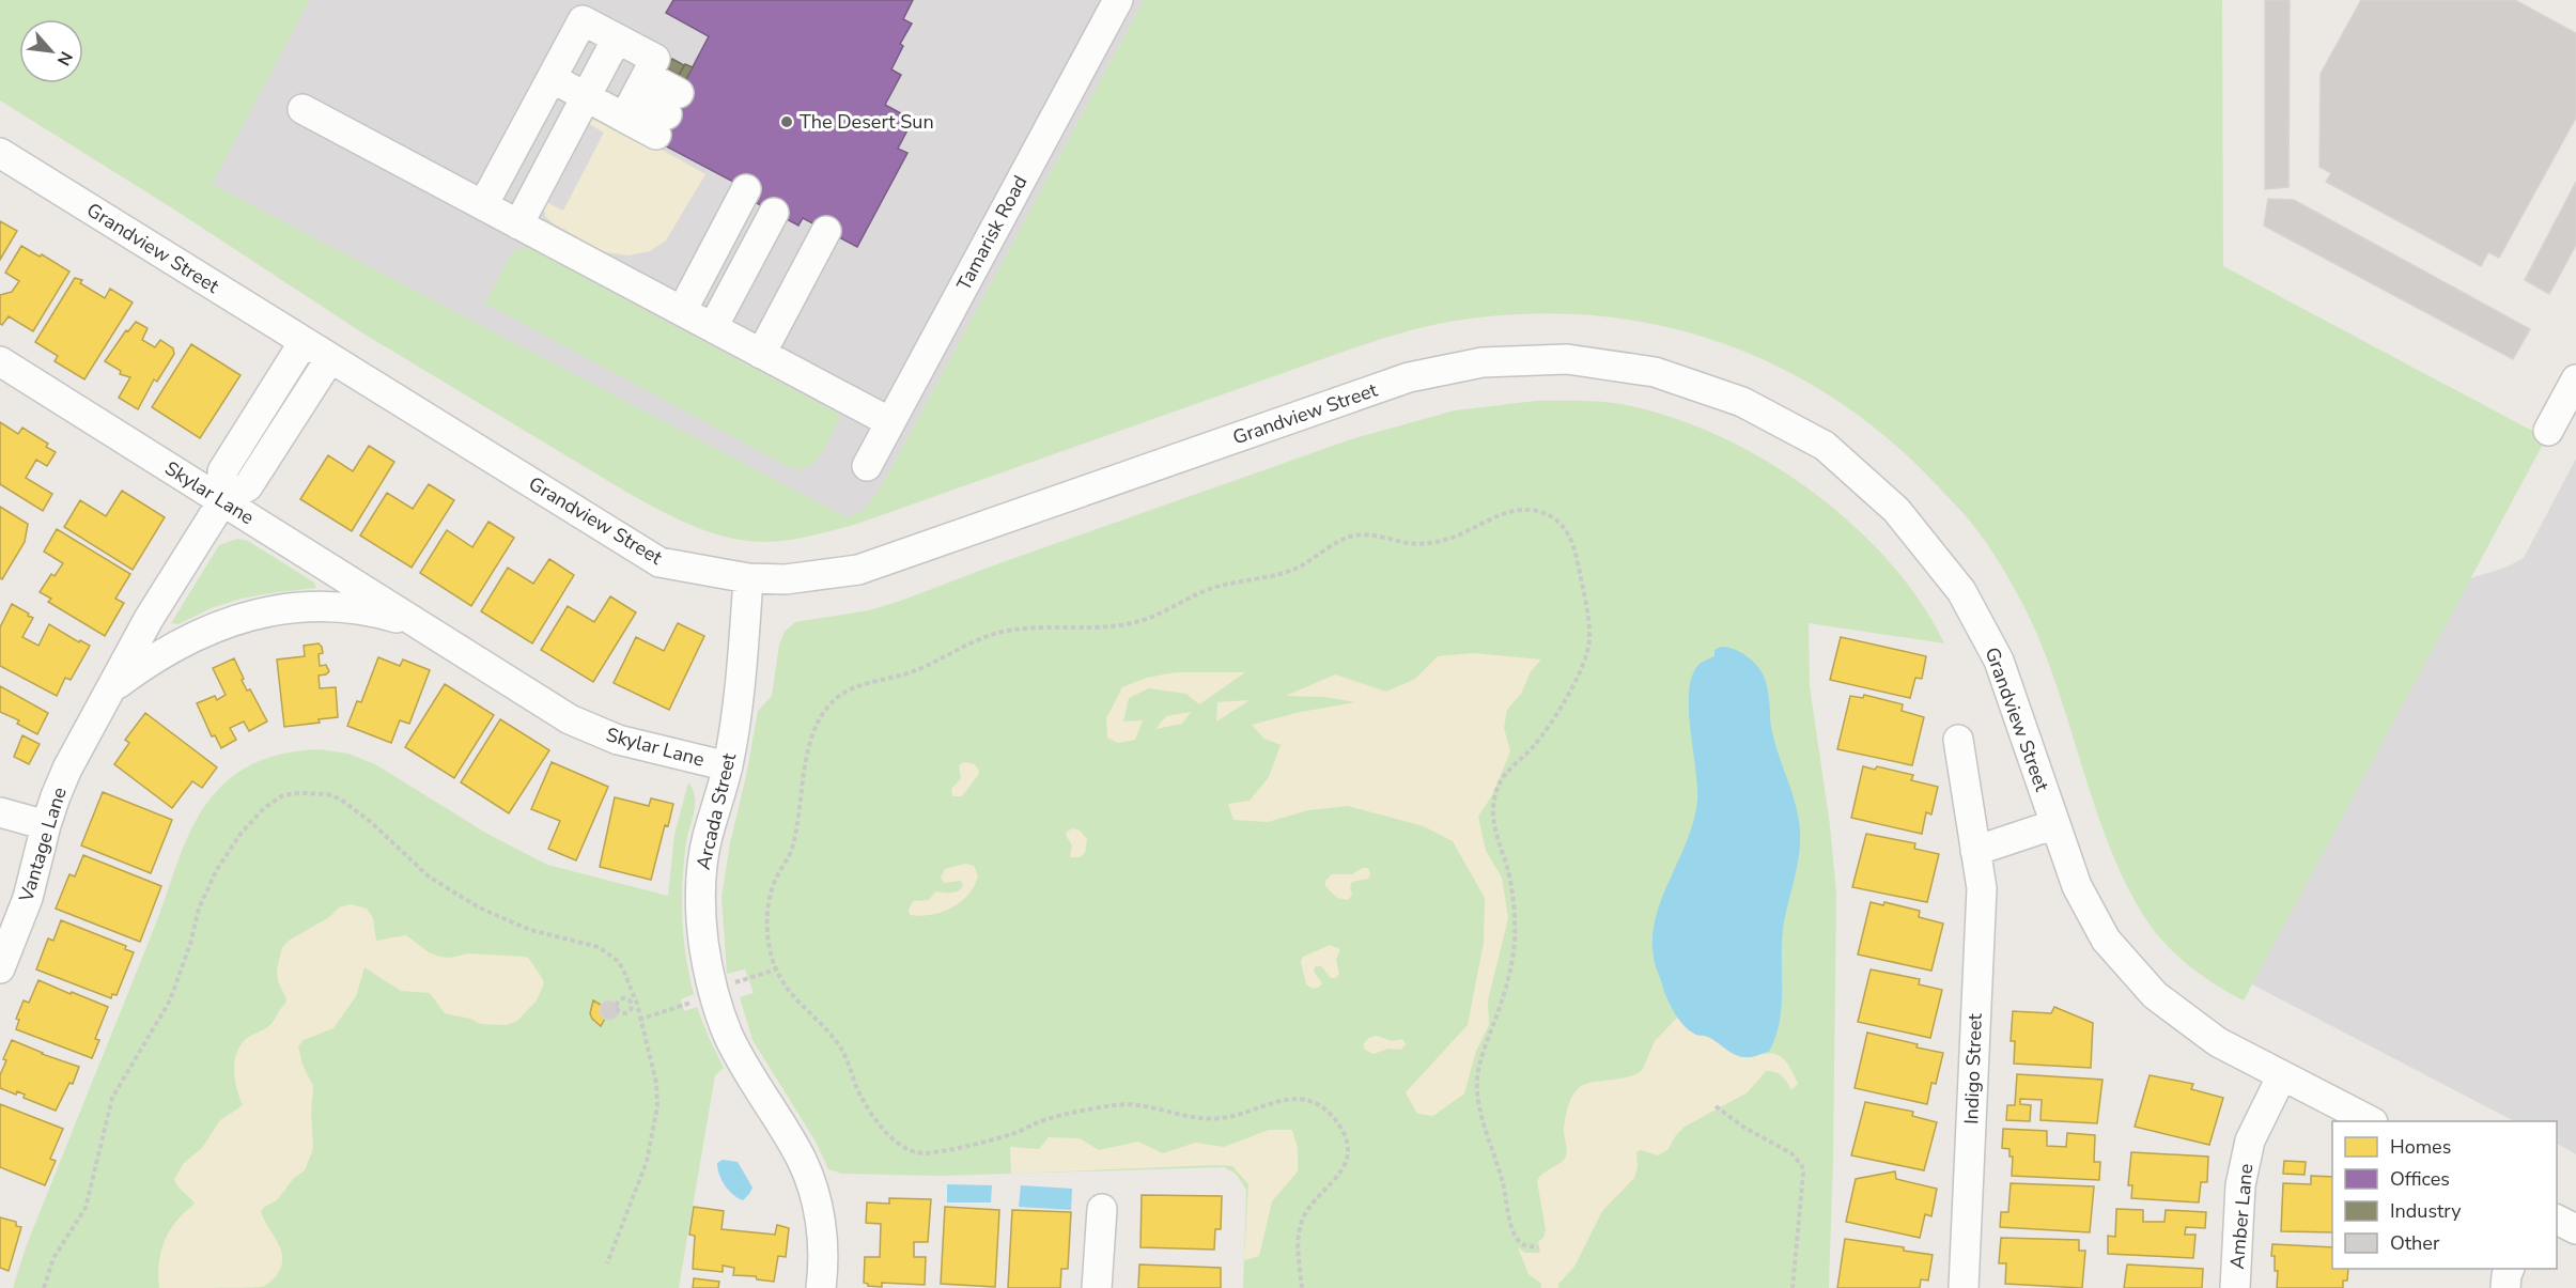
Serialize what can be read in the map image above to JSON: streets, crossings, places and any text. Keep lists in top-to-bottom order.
{
  "streets": {
    "street": [
      "Tamarisk Road",
      "Grandview Street",
      "Skylar Lane",
      "Arcada Street",
      "Vantage Lane",
      "Indigo Street",
      "Amber Lane"
    ]
  },
  "crossings": [
    ["Grandview Street", "Arcada Street"],
    ["Grandview Street", "Vantage Lane"],
    ["Grandview Street", "Amber Lane"],
    ["Skylar Lane", "Arcada Street"],
    ["Skylar Lane", "Vantage Lane"]
  ],
  "places": ["The Desert Sun"],
  "legend": [
    "Homes",
    "Offices",
    "Industry",
    "Other"
  ],
  "north": "bottom right"
}
